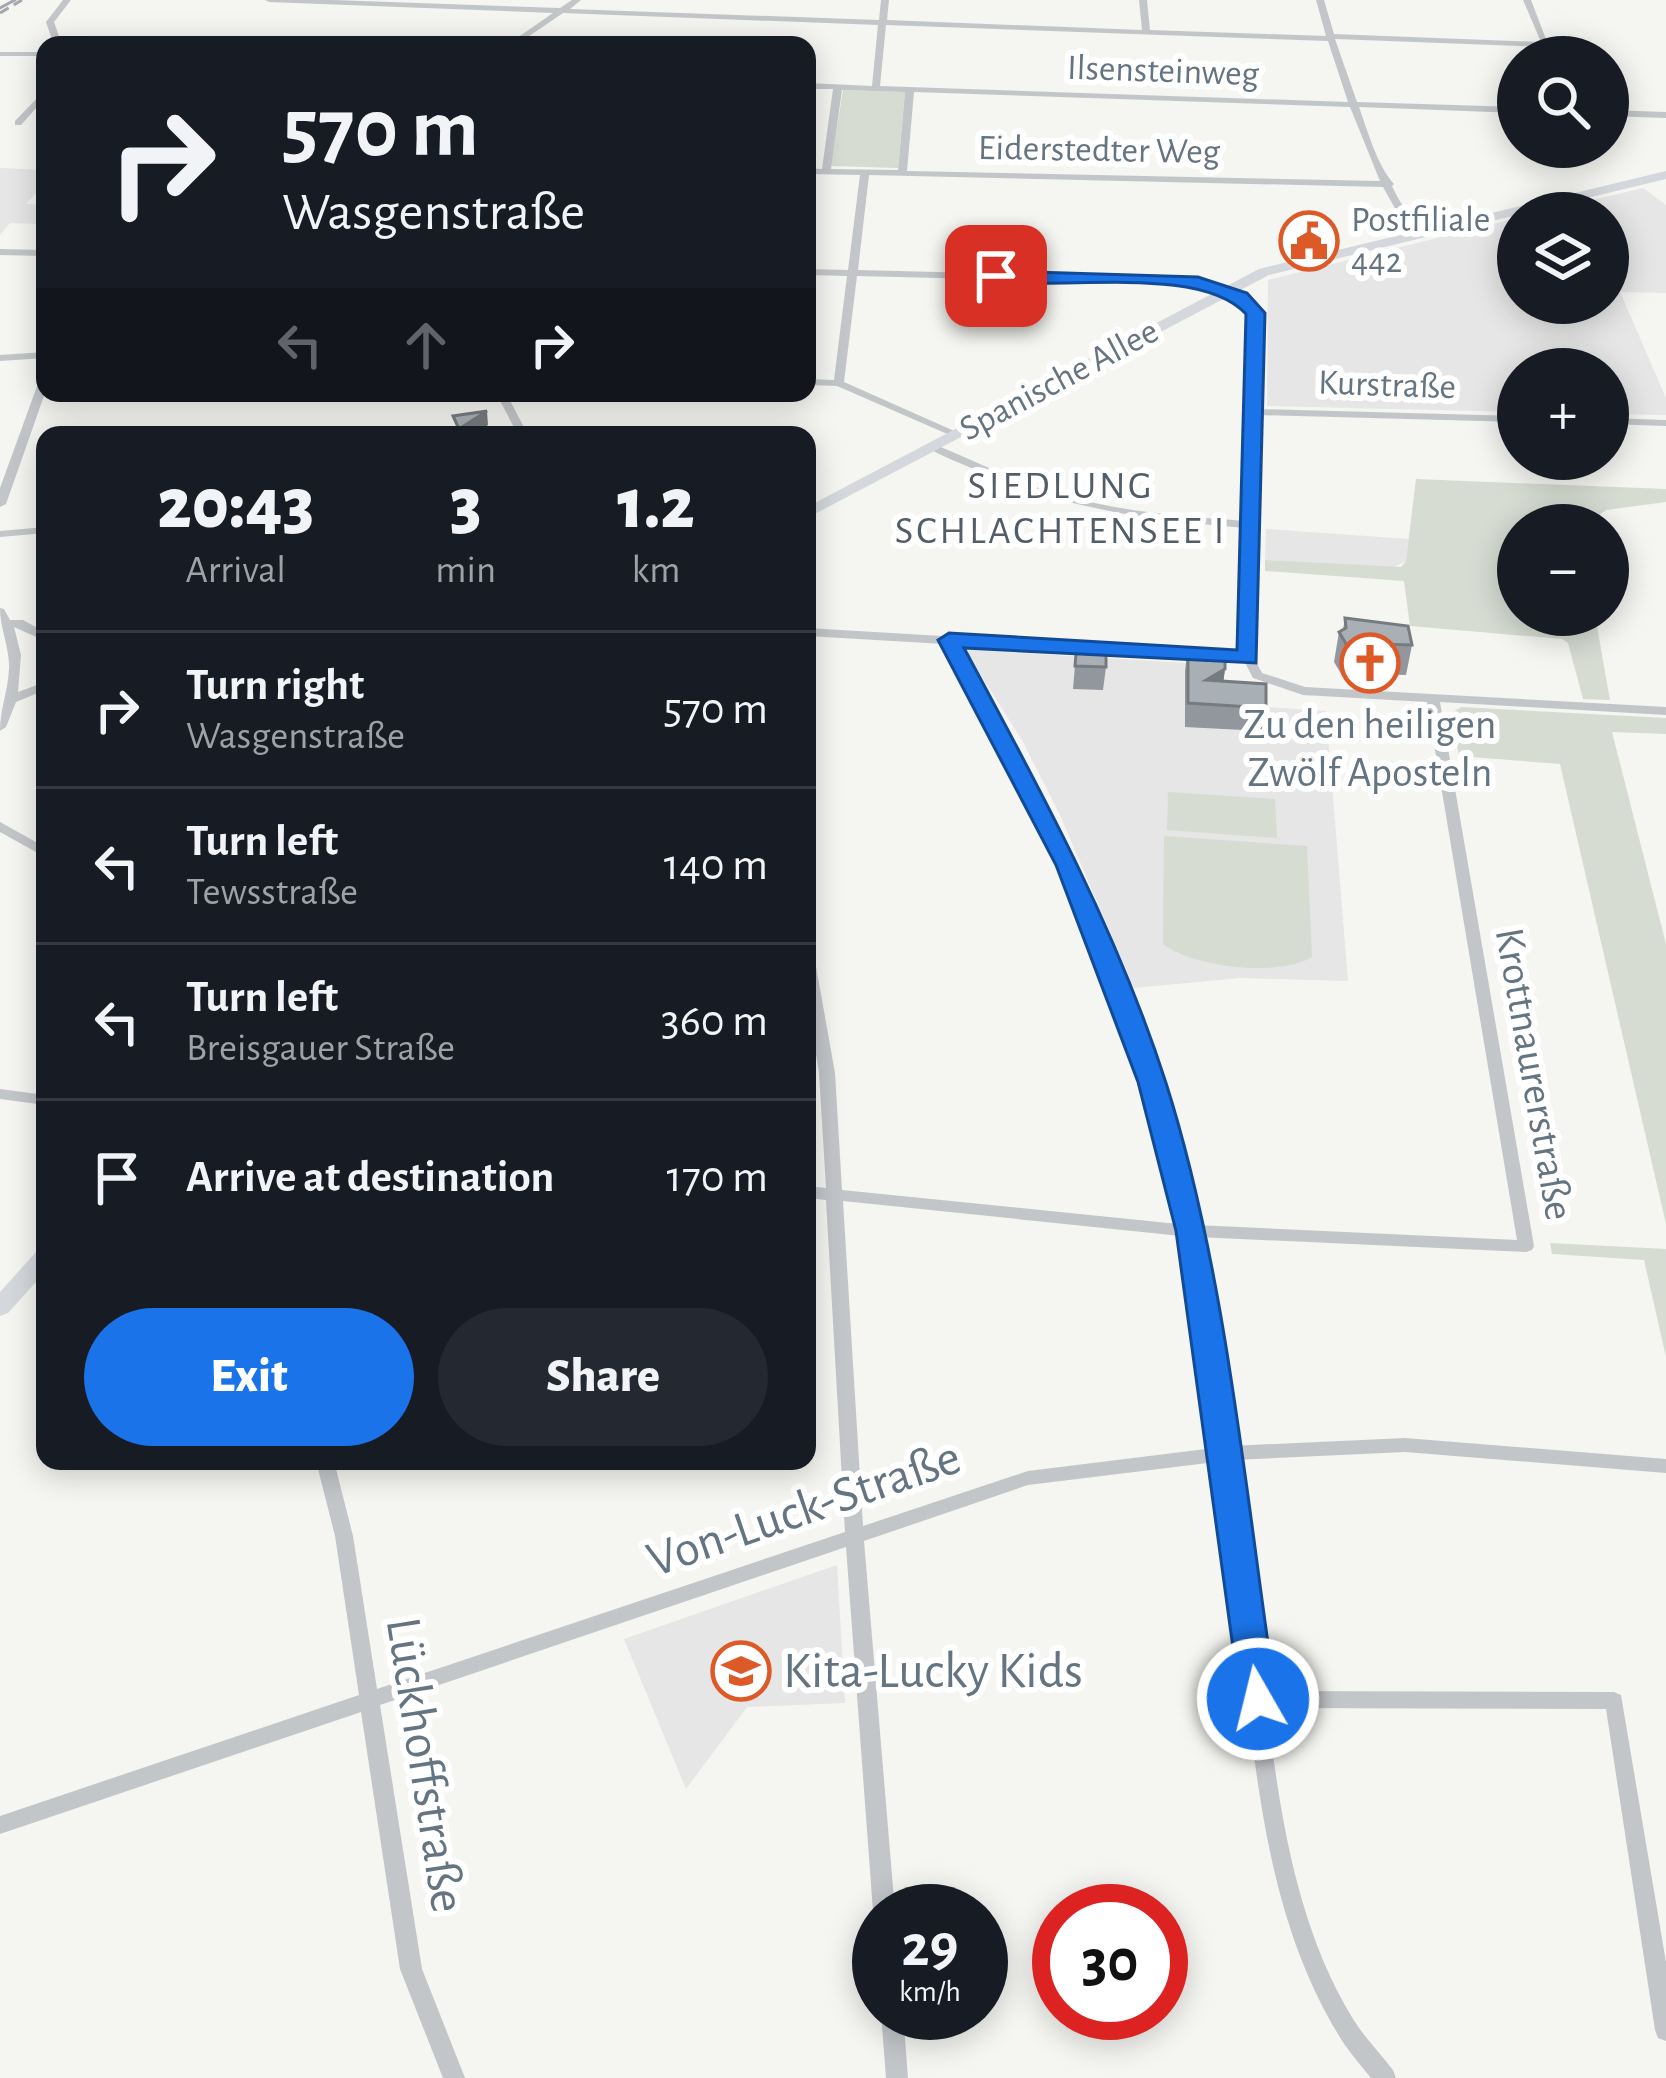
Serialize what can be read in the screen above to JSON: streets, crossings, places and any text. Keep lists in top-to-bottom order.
{
  "streets": {
    "main road": ["Spanische Allee"],
    "street": [
      "Ilsensteinweg",
      "Eiderstedter Weg",
      "Kurstraße",
      "Krottnaurerstraße",
      "Von-Luck-Straße",
      "Lückhoffstraße"
    ]
  },
  "crossings": [
    ["Von-Luck-Straße", "Lückhoffstraße"]
  ],
  "districts": ["SIEDLUNG SCHLACHTENSEE I"],
  "places": {
    "public building": ["Postfiliale 442"],
    "church": ["Zu den heiligen Zwölf Aposteln"],
    "school or university": ["Kita-Lucky Kids"]
  },
  "page": {
    "map_buttons": ["+", "−"],
    "turn": ["570 m", "Wasgenstraße"],
    "eta": [
      "20:43",
      "Arrival",
      "3",
      "min",
      "1.2",
      "km"
    ],
    "list": [
      {
        "name": "Turn right",
        "note": "Wasgenstraße",
        "value": "570 m"
      },
      {
        "name": "Turn left",
        "note": "Tewsstraße",
        "value": "140 m"
      },
      {
        "name": "Turn left",
        "note": "Breisgauer Straße",
        "value": "360 m"
      },
      {
        "name": "Arrive at destination",
        "value": "170 m"
      }
    ],
    "buttons": ["Exit", "Share"],
    "speed": "29 km/h",
    "limit": "30"
  }
}
